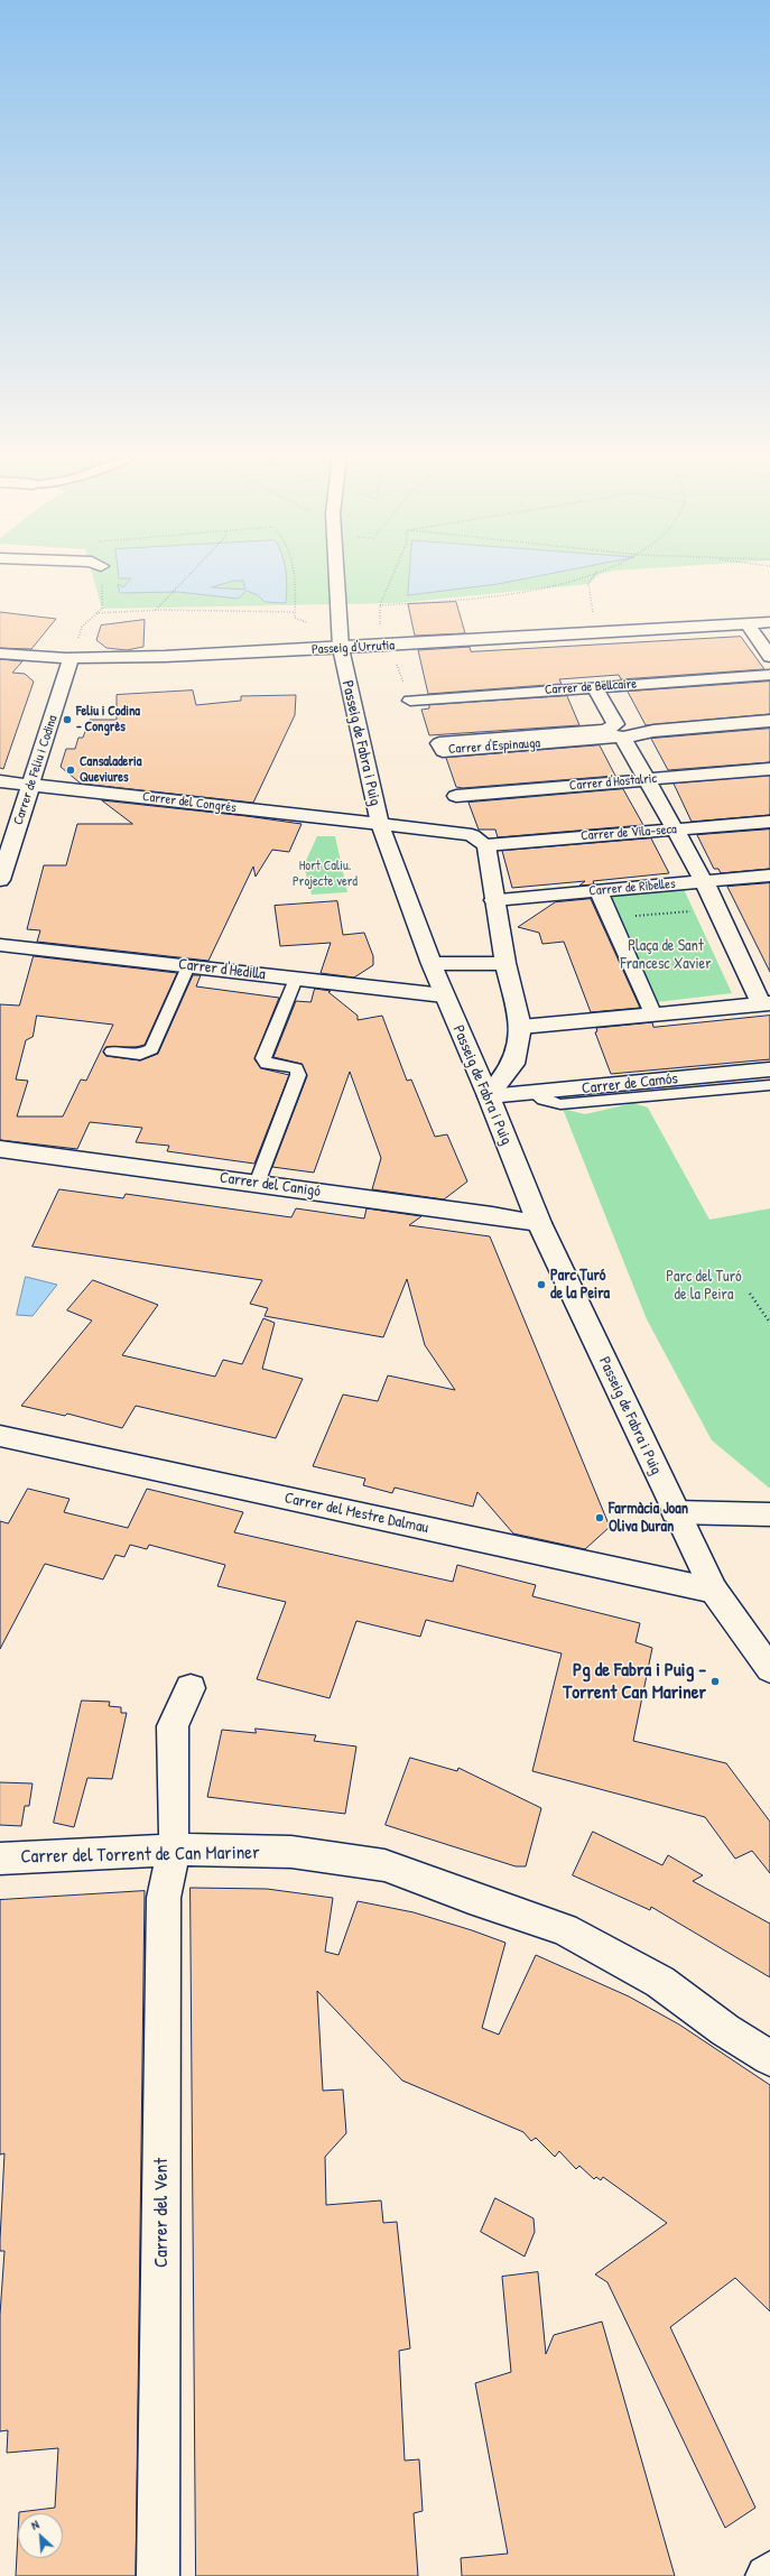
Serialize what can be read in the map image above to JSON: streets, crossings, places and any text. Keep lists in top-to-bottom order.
{
  "streets": {
    "street": [
      "Passeig d'Urrutia",
      "Carrer de Bellcaire",
      "Passeig de Fabra i Puig",
      "Carrer d'Espinauga",
      "Carrer de Feliu i Codina",
      "Carrer d'Hostalric",
      "Carrer del Congrés",
      "Carrer de Vila-seca",
      "Carrer de Ribelles",
      "Carrer d'Hedilla",
      "Carrer de Camós",
      "Carrer del Canigó",
      "Carrer del Mestre Dalmau",
      "Carrer del Torrent de Can Mariner",
      "Carrer del Vent"
    ]
  },
  "crossings": [
    ["Passeig d'Urrutia", "Passeig de Fabra i Puig"],
    ["Passeig d'Urrutia", "Carrer de Feliu i Codina"],
    ["Passeig de Fabra i Puig", "Carrer del Congrés"],
    ["Passeig de Fabra i Puig", "Carrer d'Hedilla"],
    ["Passeig de Fabra i Puig", "Carrer de Camós"],
    ["Passeig de Fabra i Puig", "Carrer del Canigó"],
    ["Passeig de Fabra i Puig", "Carrer del Mestre Dalmau"],
    ["Carrer de Feliu i Codina", "Carrer del Congrés"],
    ["Carrer del Congrés", "Carrer de Vila-seca"],
    ["Carrer del Torrent de Can Mariner", "Carrer del Vent"]
  ],
  "parks": ["Hort Caliu. Projecte verd", "Plaça de Sant Francesc Xavier", "Parc del Turó de la Peira"],
  "places": [
    "Feliu i Codina - Congrès",
    "Cansaladeria Queviures",
    "Parc Turó de la Peira",
    "Farmàcia Joan Oliva Duran",
    "Pg de Fabra i Puig - Torrent Can Mariner"
  ],
  "north": "top left"
}
